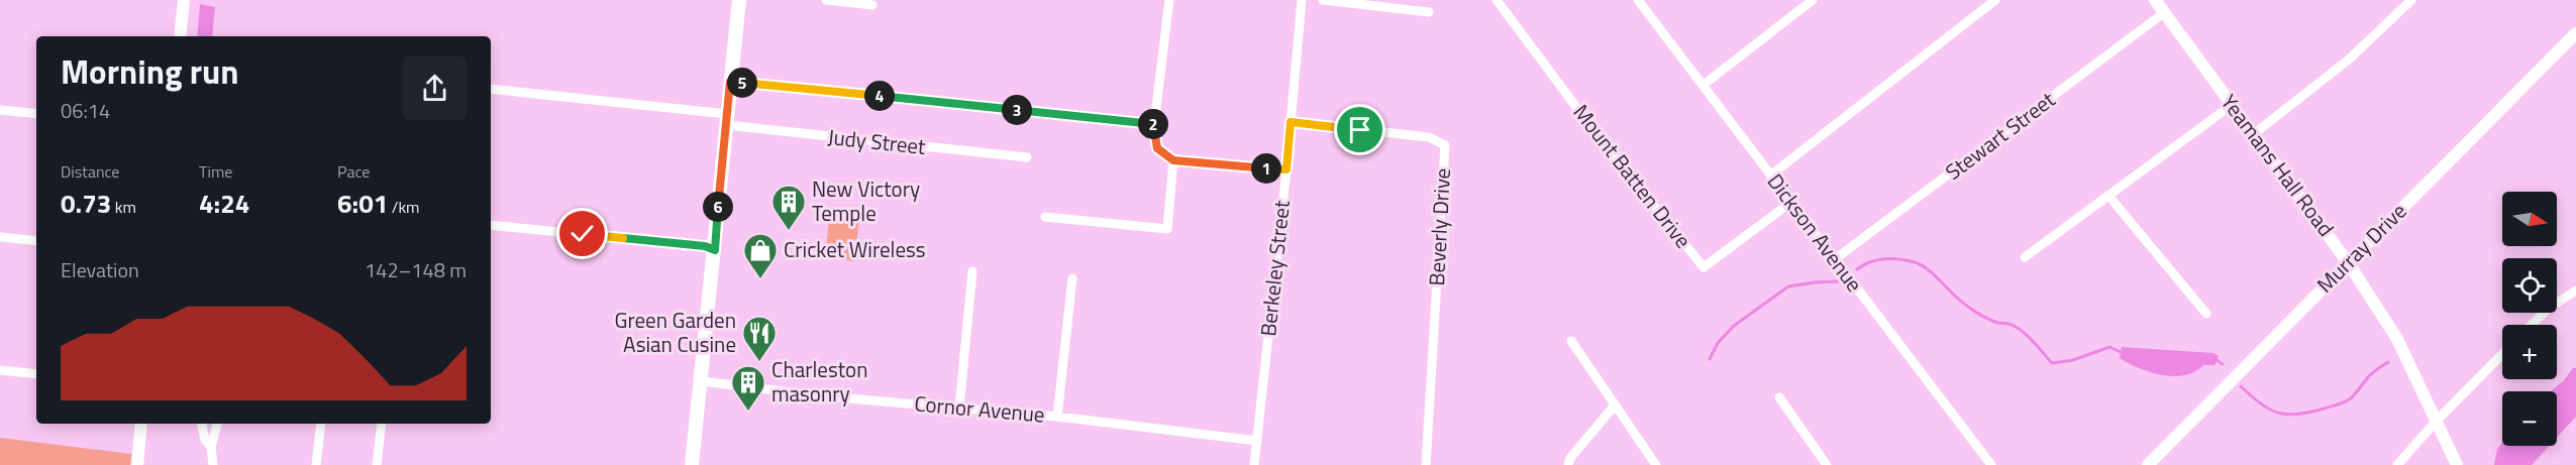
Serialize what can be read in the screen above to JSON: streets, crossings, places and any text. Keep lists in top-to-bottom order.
{
  "streets": {
    "street": [
      "Stewart Street",
      "Judy Street",
      "Yeamans Hall Road",
      "Mount Batten Drive",
      "Beverly Drive",
      "Dickson Avenue",
      "Murray Drive",
      "Berkeley Street",
      "Cornor Avenue"
    ]
  },
  "crossings": [
    ["Stewart Street", "Yeamans Hall Road"],
    ["Stewart Street", "Dickson Avenue"],
    ["Yeamans Hall Road", "Murray Drive"],
    ["Mount Batten Drive", "Dickson Avenue"],
    ["Beverly Drive", "Berkeley Street"],
    ["Berkeley Street", "Cornor Avenue"]
  ],
  "places": {
    "building": ["New Victory Temple", "Charleston masonry"],
    "shop": ["Cricket Wireless"],
    "restaurant": ["Green Garden Asian Cusine"]
  },
  "north": "right",
  "page": {
    "heading": ["Morning run", "06:14"],
    "pins": [
      "5",
      "4",
      "3",
      "2",
      "1",
      "6"
    ],
    "stats": [
      ["Distance", "0.73 km"],
      ["Time", "4:24"],
      ["Pace", "6:01 /km"]
    ],
    "map_buttons": ["+", "−"],
    "chart": ["Elevation", "142–148 m"]
  }
}
